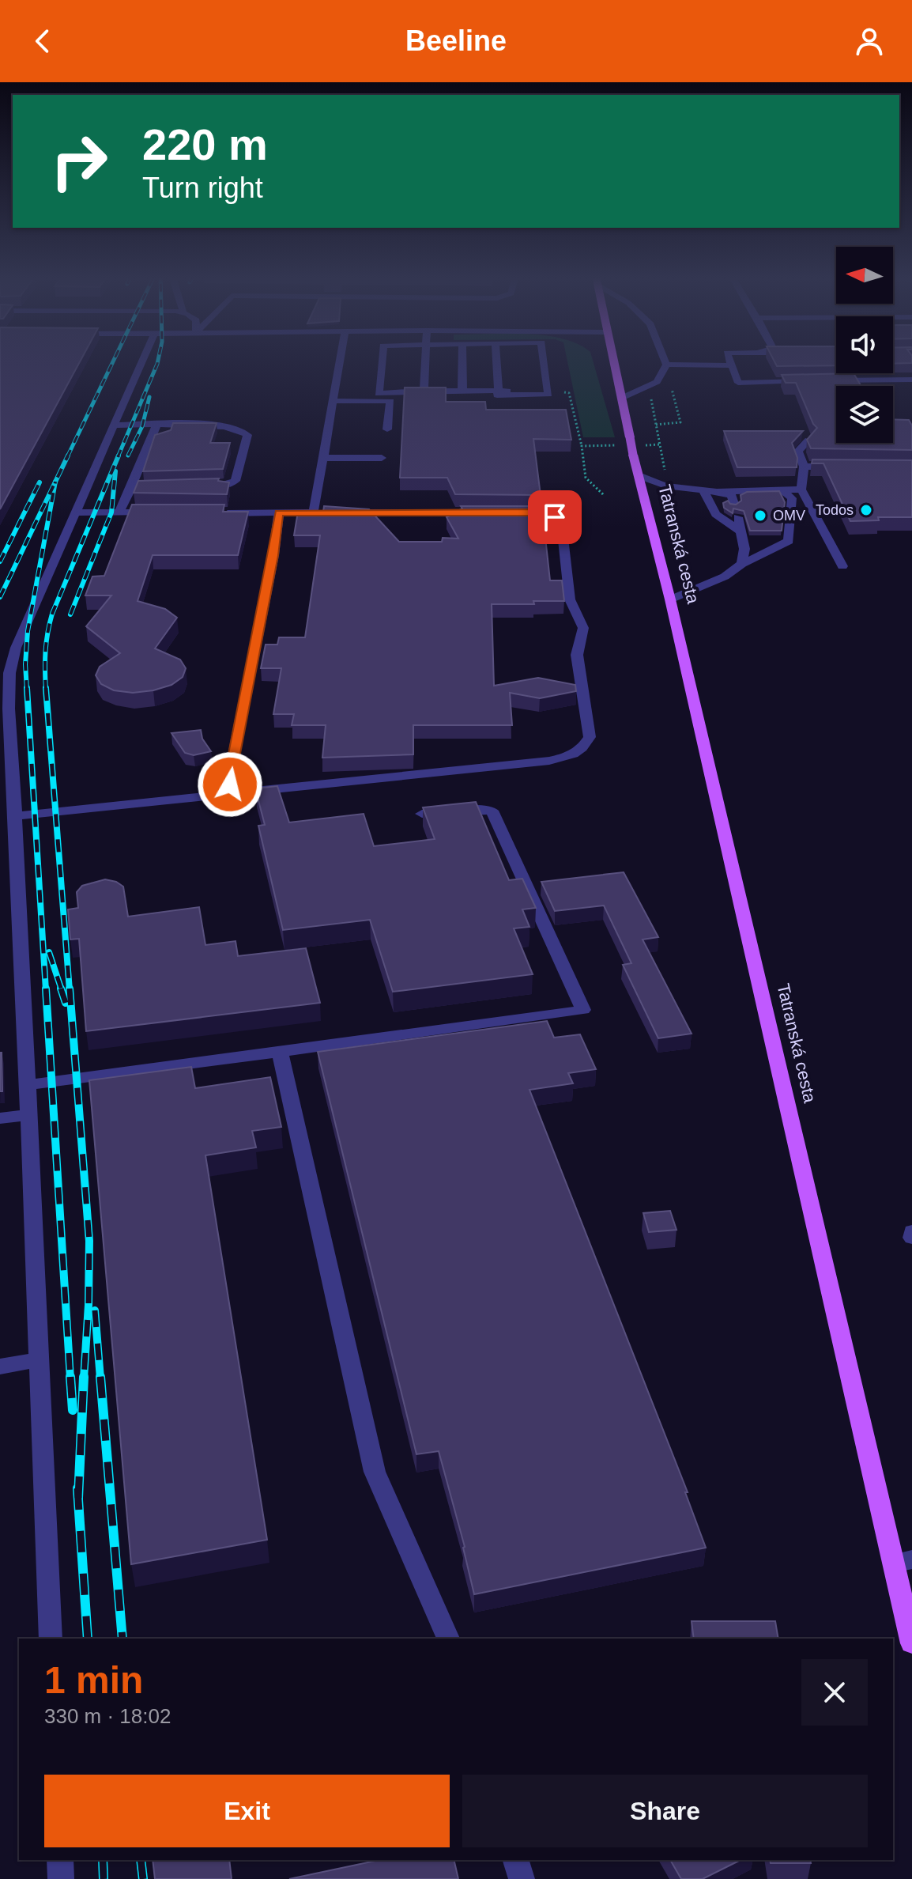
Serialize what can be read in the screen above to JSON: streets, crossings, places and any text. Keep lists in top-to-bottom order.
{
  "streets": {
    "main road": ["Tatranská cesta"]
  },
  "places": ["Todos", "OMV"],
  "north": "left",
  "page": {
    "header": "Beeline",
    "turn": ["220 m", "Turn right"],
    "heading": ["1 min", "330 m · 18:02"],
    "buttons": ["Exit", "Share"]
  }
}
